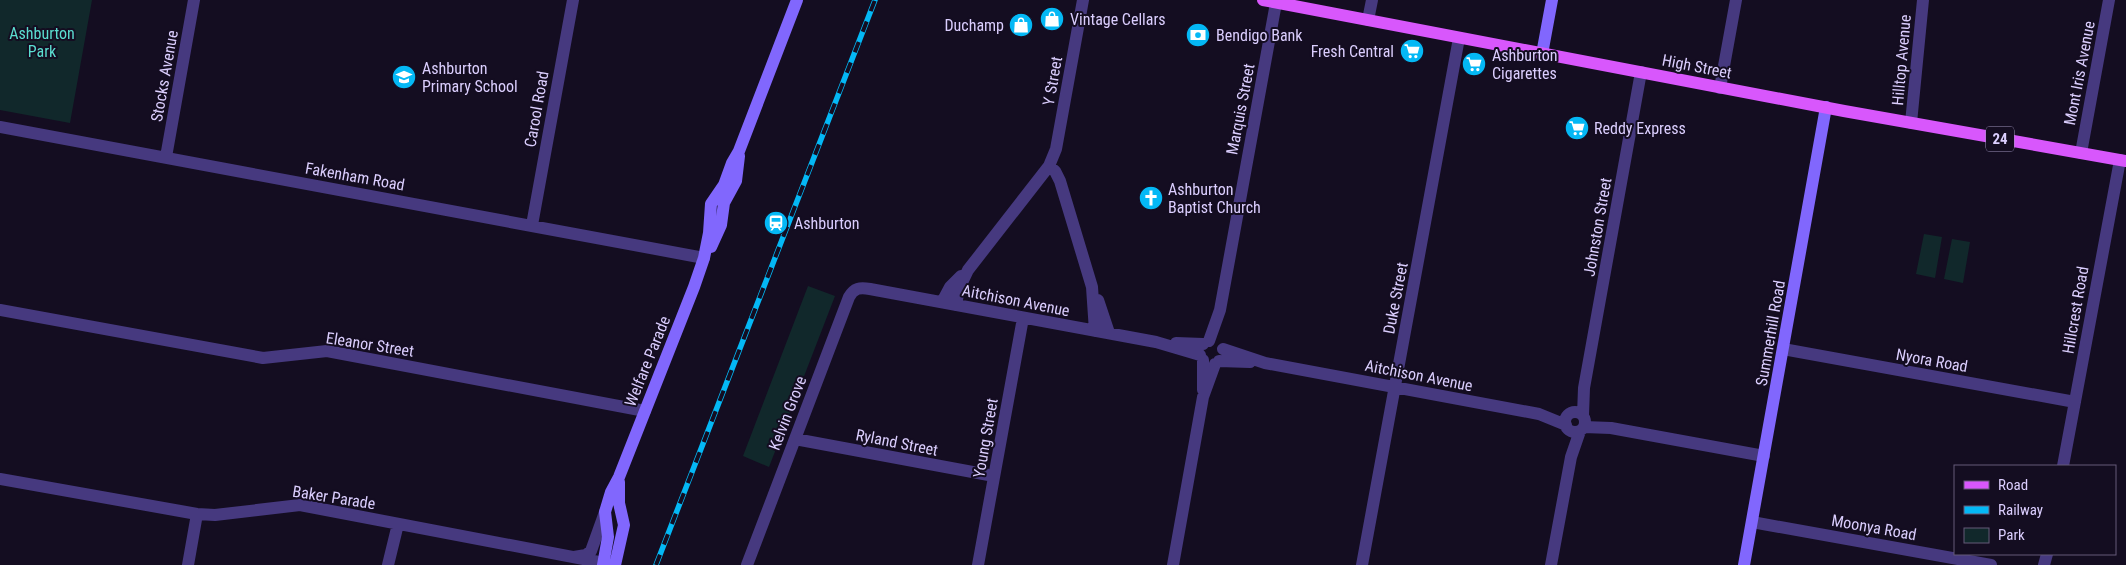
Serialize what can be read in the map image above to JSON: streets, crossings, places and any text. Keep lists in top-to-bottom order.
{
  "streets": {
    "main road": ["High Street", "24"],
    "street": [
      "Hilltop Avenue",
      "Mont Iris Avenue",
      "Stocks Avenue",
      "Y Street",
      "Carool Road",
      "Marquis Street",
      "Fakenham Road",
      "Johnston Street",
      "Duke Street",
      "Aitchison Avenue",
      "Hillcrest Road",
      "Summerhill Road",
      "Eleanor Street",
      "Nyora Road",
      "Welfare Parade",
      "Kelvin Grove",
      "Young Street",
      "Ryland Street",
      "Baker Parade",
      "Moonya Road"
    ]
  },
  "crossings": [
    ["Hilltop Avenue", "High Street"],
    ["High Street", "Mont Iris Avenue"],
    ["High Street", "Marquis Street"],
    ["High Street", "Johnston Street"],
    ["High Street", "Duke Street"],
    ["High Street", "Hillcrest Road"],
    ["High Street", "Summerhill Road"],
    ["Stocks Avenue", "Fakenham Road"],
    ["Y Street", "Aitchison Avenue"],
    ["Carool Road", "Fakenham Road"],
    ["Marquis Street", "Aitchison Avenue"],
    ["Fakenham Road", "Welfare Parade"],
    ["Johnston Street", "Aitchison Avenue"],
    ["Duke Street", "Aitchison Avenue"],
    ["Aitchison Avenue", "Summerhill Road"],
    ["Aitchison Avenue", "Kelvin Grove"],
    ["Aitchison Avenue", "Young Street"],
    ["Hillcrest Road", "Nyora Road"],
    ["Summerhill Road", "Nyora Road"],
    ["Summerhill Road", "Moonya Road"],
    ["Eleanor Street", "Welfare Parade"],
    ["Welfare Parade", "Baker Parade"],
    ["Kelvin Grove", "Ryland Street"],
    ["Young Street", "Ryland Street"]
  ],
  "parks": ["Ashburton Park"],
  "places": {
    "shop": ["Vintage Cellars", "Duchamp"],
    "bank": ["Bendigo Bank"],
    "supermarket": ["Fresh Central", "Ashburton Cigarettes", "Reddy Express"],
    "school or university": ["Ashburton Primary School"],
    "church": ["Ashburton Baptist Church"],
    "station": ["Ashburton"]
  },
  "legend": ["Road", "Railway", "Park"]
}
